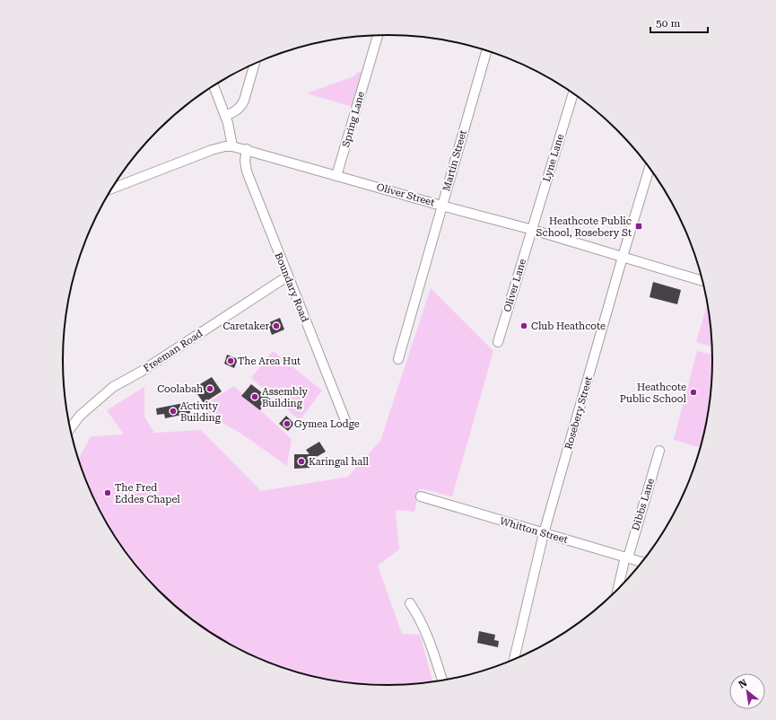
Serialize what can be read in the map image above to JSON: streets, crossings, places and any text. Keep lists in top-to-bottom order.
{
  "streets": {
    "street": [
      "Spring Lane",
      "Lyne Lane",
      "Martin Street",
      "Oliver Street",
      "Oliver Lane",
      "Boundary Road",
      "Freeman Road",
      "Rosebery Street",
      "Dibbs Lane",
      "Whitton Street"
    ]
  },
  "crossings": [
    ["Spring Lane", "Oliver Street"],
    ["Lyne Lane", "Oliver Street"],
    ["Lyne Lane", "Oliver Lane"],
    ["Martin Street", "Oliver Street"],
    ["Oliver Street", "Oliver Lane"],
    ["Oliver Street", "Boundary Road"],
    ["Oliver Street", "Rosebery Street"],
    ["Boundary Road", "Freeman Road"],
    ["Rosebery Street", "Whitton Street"],
    ["Dibbs Lane", "Whitton Street"]
  ],
  "places": {
    "transit": ["Heathcote Public School, Rosebery St"],
    "other": [
      "Caretaker",
      "Club Heathcote",
      "The Area Hut",
      "Coolabah",
      "Heathcote Public School",
      "Assembly Building",
      "Activity Building",
      "Gymea Lodge",
      "Karingal hall",
      "The Fred Eddes Chapel"
    ]
  },
  "scale_bar": "50 m",
  "north": "top left"
}
